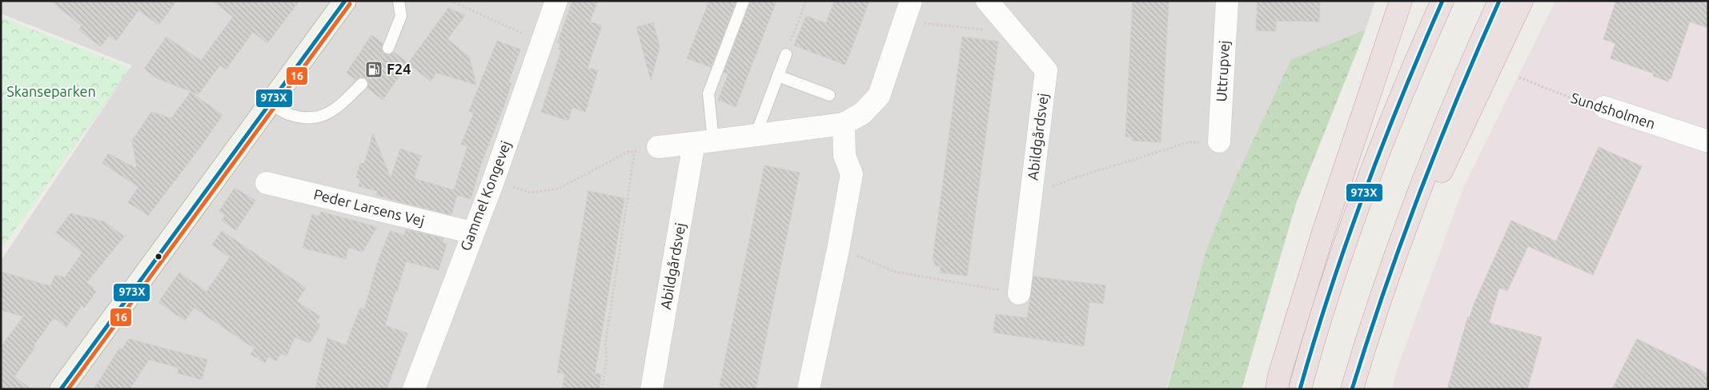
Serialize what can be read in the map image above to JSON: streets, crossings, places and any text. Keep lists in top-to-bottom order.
{
  "streets": {
    "street": [
      "Uttrupvej",
      "Sundsholmen",
      "Abildgårdsvej",
      "Gammel Kongevej",
      "Peder Larsens Vej"
    ]
  },
  "crossings": [
    ["Gammel Kongevej", "Peder Larsens Vej"]
  ],
  "parks": ["Skanseparken"],
  "places": {
    "fuel station": ["F24"]
  },
  "lines": ["transit line 973X", "transit line 16"]
}
